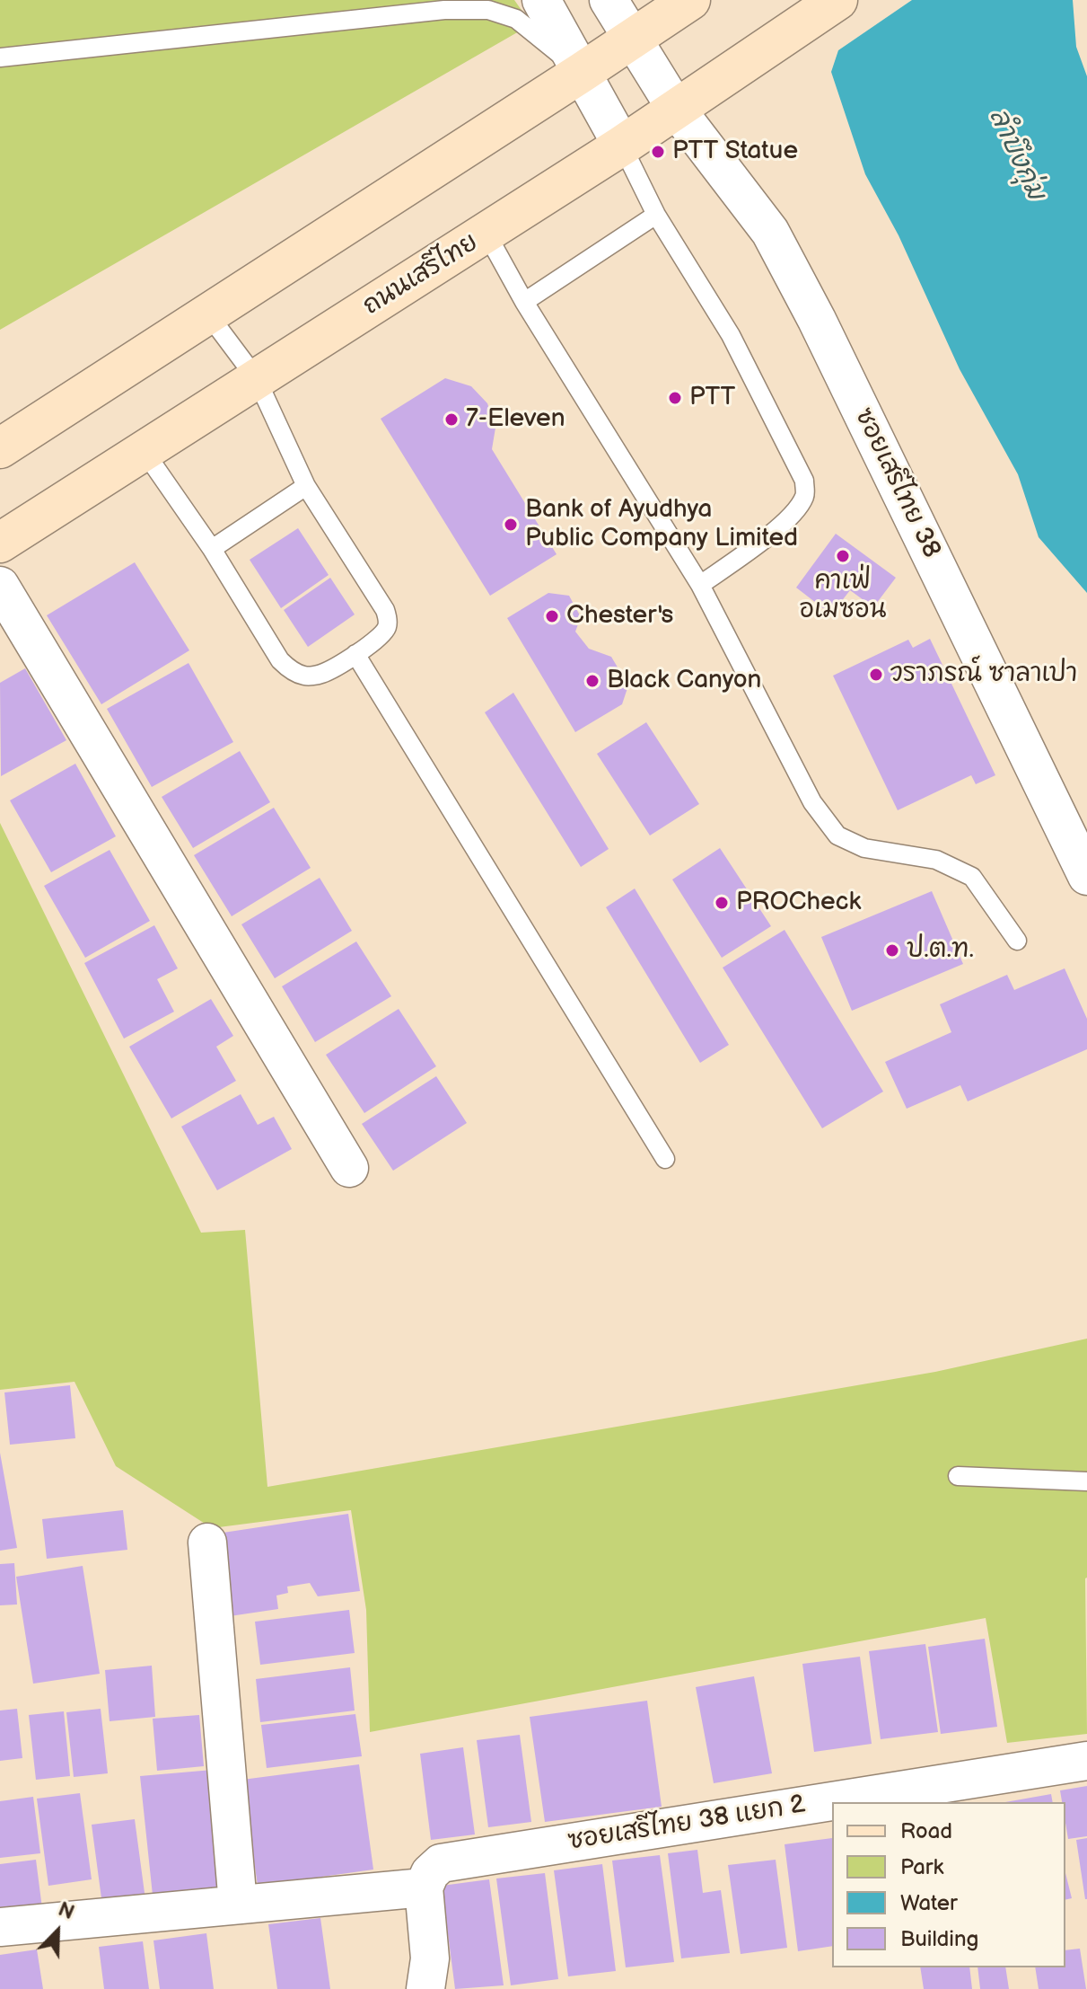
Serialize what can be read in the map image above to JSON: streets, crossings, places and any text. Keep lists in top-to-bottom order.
{
  "streets": {
    "main road": ["ถนนเสรีไทย"],
    "street": ["ซอยเสรีไทย 38", "ซอยเสรีไทย 38 แยก 2"]
  },
  "crossings": [
    ["ถนนเสรีไทย", "ซอยเสรีไทย 38"]
  ],
  "water": ["ลำบึงกุ่ม"],
  "places": [
    "PTT Statue",
    "PTT",
    "7-Eleven",
    "Bank of Ayudhya Public Company Limited",
    "คาเฟ่ อเมซอน",
    "Chester's",
    "วราภรณ์ ซาลาเปา",
    "Black Canyon",
    "PROCheck",
    "ป.ต.ท."
  ],
  "legend": [
    "Road",
    "Park",
    "Water",
    "Building"
  ],
  "north": "top right"
}
